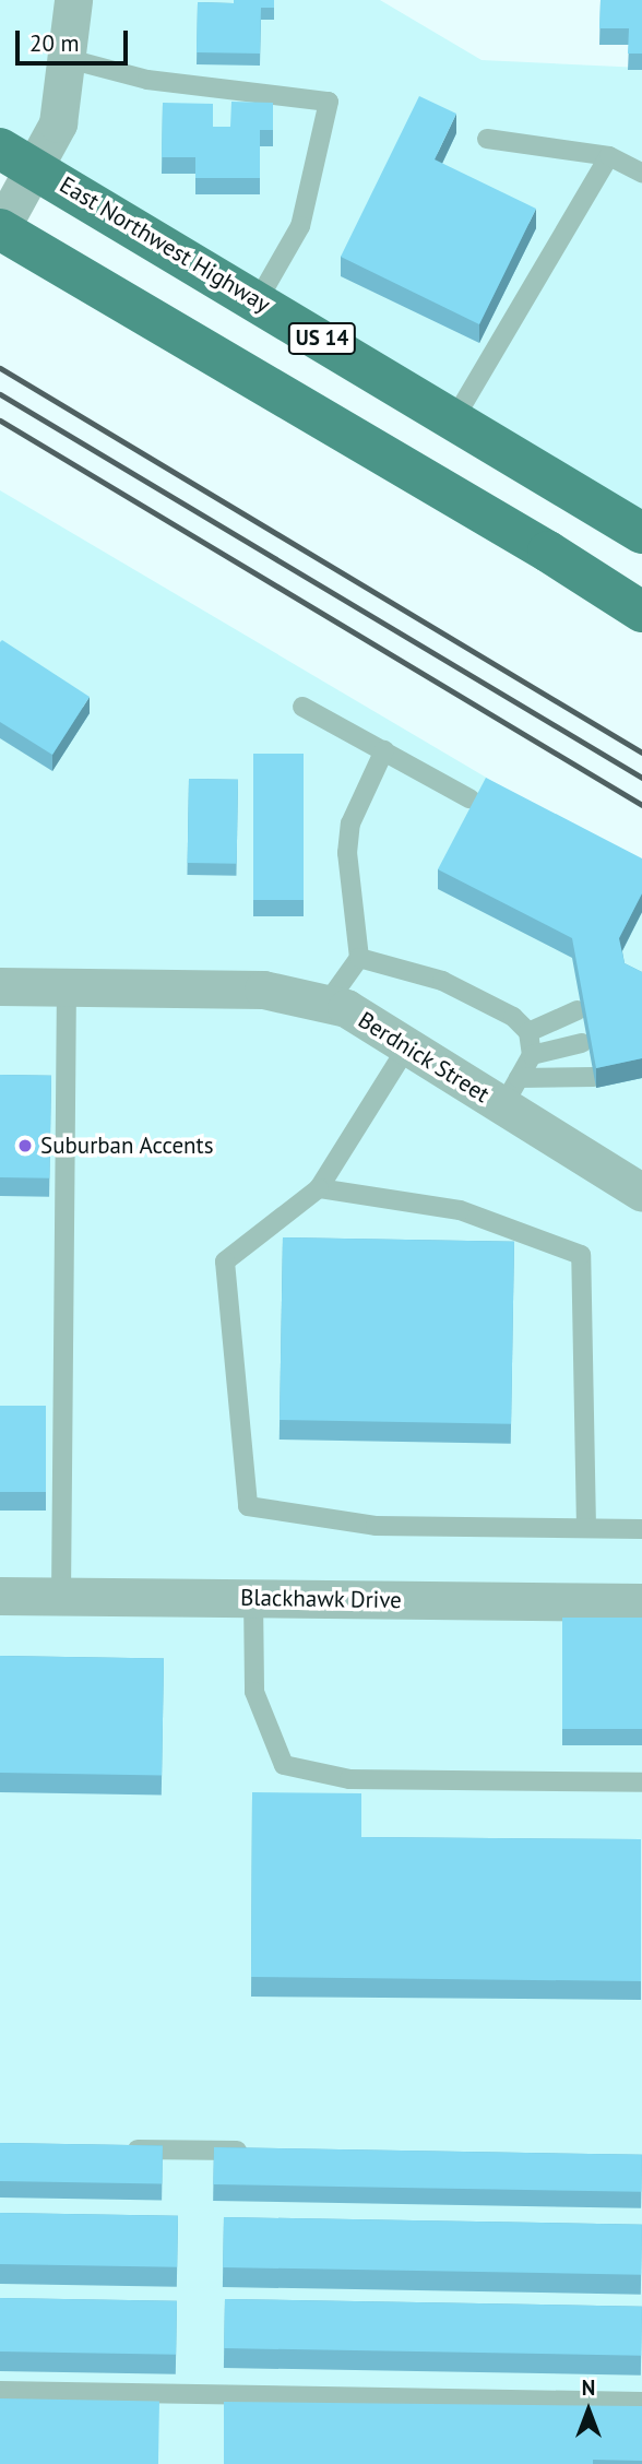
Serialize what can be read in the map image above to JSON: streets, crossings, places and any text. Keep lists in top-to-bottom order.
{
  "streets": {
    "main road": ["East Northwest Highway", "US 14"],
    "street": ["Berdnick Street", "Blackhawk Drive"]
  },
  "places": ["Suburban Accents"],
  "scale_bar": "20 m",
  "north": "top"
}
